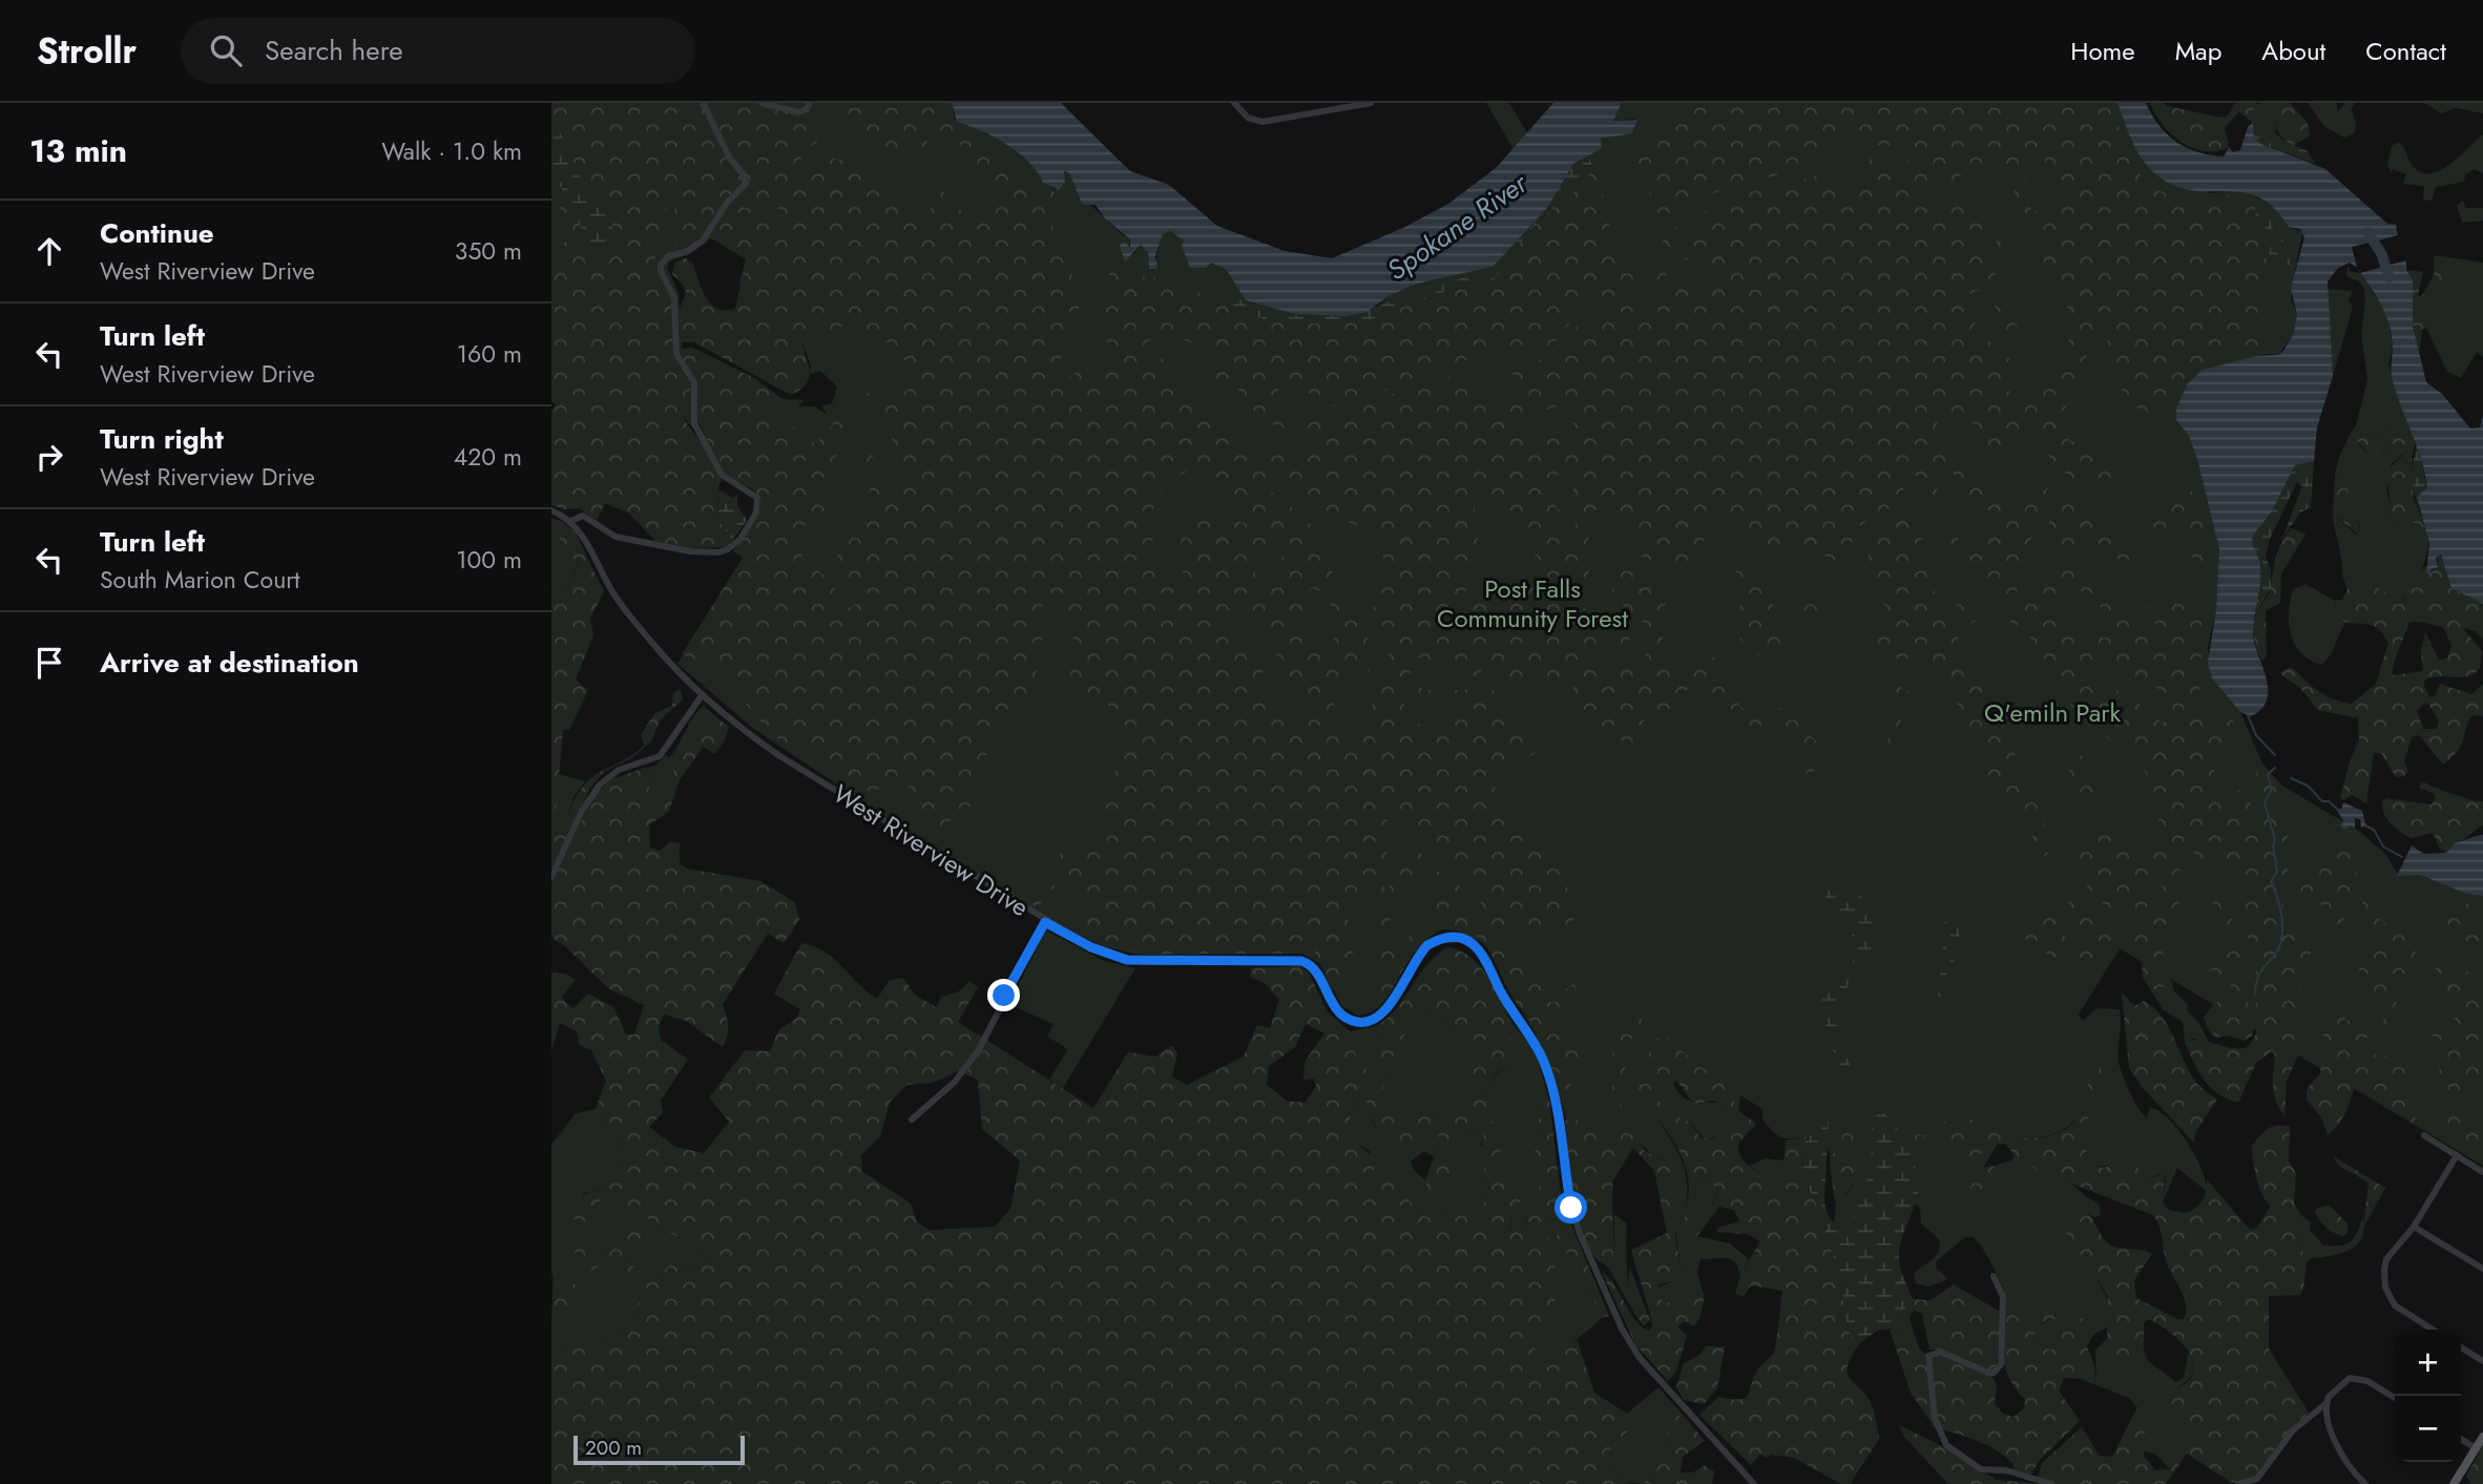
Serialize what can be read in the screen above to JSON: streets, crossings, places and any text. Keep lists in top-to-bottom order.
{
  "streets": {
    "street": ["West Riverview Drive"]
  },
  "water": ["Spokane River"],
  "parks": ["Post Falls Community Forest", "Q'emiln Park"],
  "scale_bar": "200 m",
  "page": {
    "header": "Strollr",
    "search": "Search here",
    "nav": [
      "Home",
      "Map",
      "About",
      "Contact"
    ],
    "heading": ["13 min", "Walk · 1.0 km"],
    "list": [
      ["Continue", "West Riverview Drive", "350 m"],
      ["Turn left", "West Riverview Drive", "160 m"],
      ["Turn right", "West Riverview Drive", "420 m"],
      ["Turn left", "South Marion Court", "100 m"],
      "Arrive at destination"
    ],
    "map_buttons": ["+", "−"],
    "scale": "200 m"
  }
}
